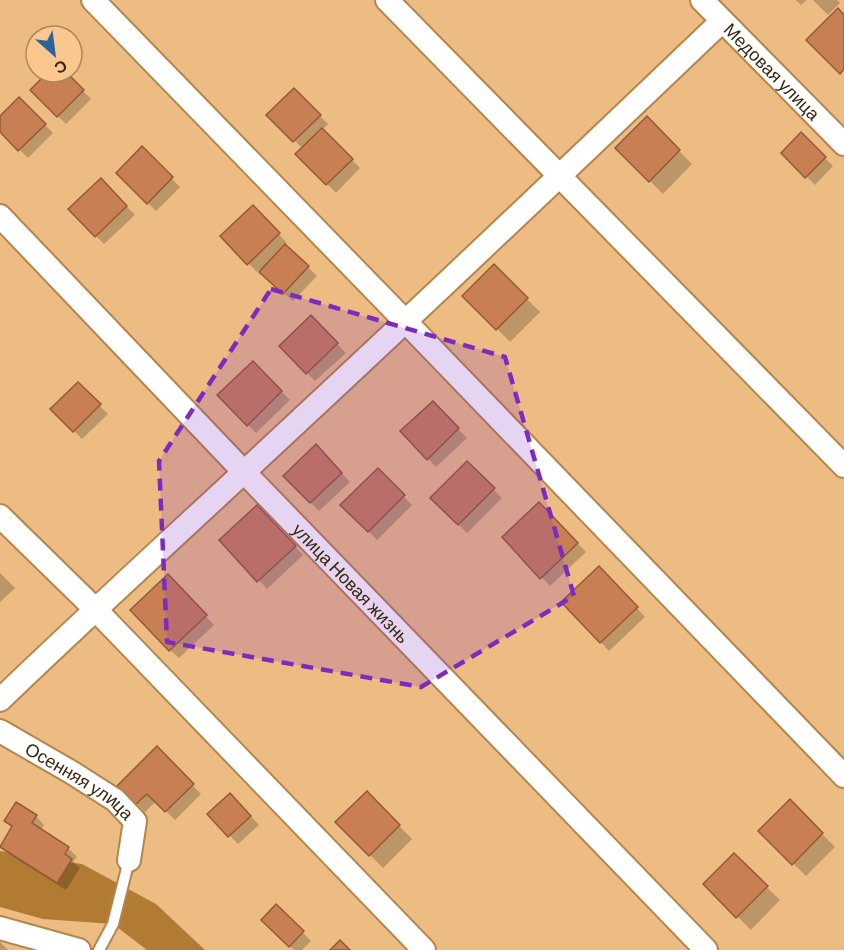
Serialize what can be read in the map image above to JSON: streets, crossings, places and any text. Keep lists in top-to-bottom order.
{
  "streets": {
    "street": ["Медовая улица", "улица Новая жизнь", "Осенняя улица"]
  },
  "north": "bottom right"
}
